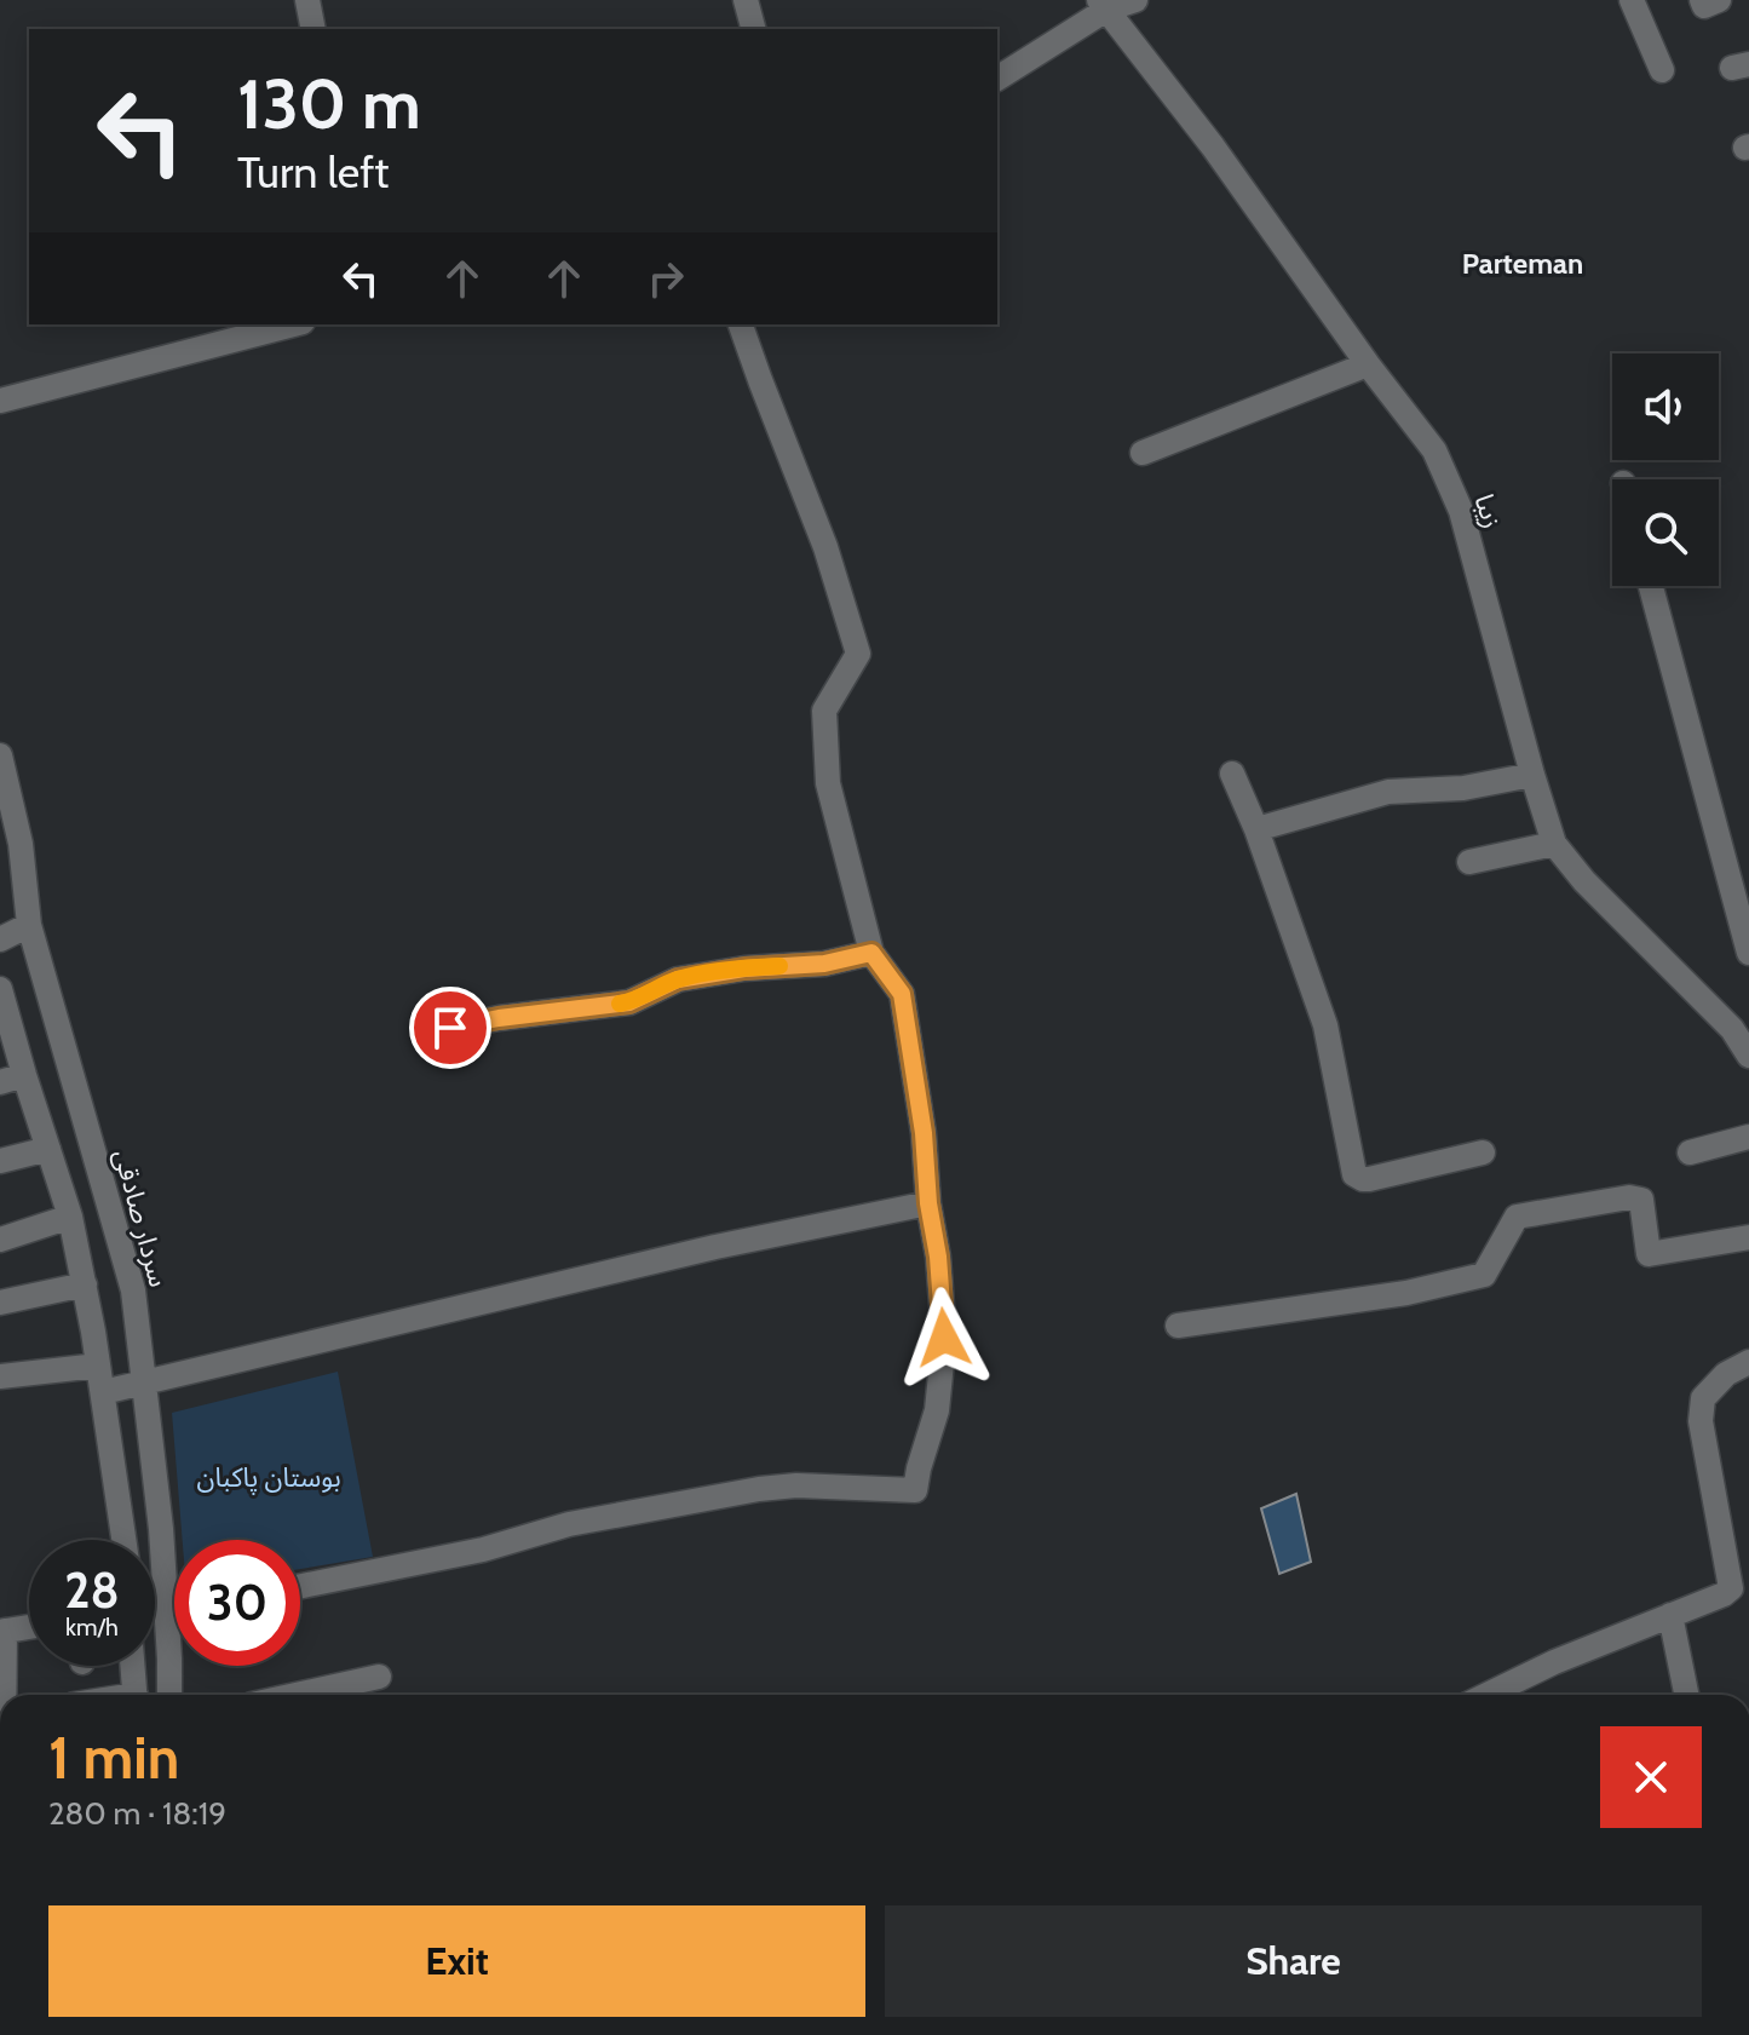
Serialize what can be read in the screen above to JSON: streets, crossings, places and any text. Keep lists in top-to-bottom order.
{
  "streets": {
    "street": ["زیبا", "سردار صادقی"]
  },
  "districts": ["Parteman"],
  "parks": ["بوستان پاکبان"],
  "page": {
    "turn": ["130 m", "Turn left"],
    "speed": "28 km/h",
    "limit": "30",
    "heading": ["1 min", "280 m · 18:19"],
    "buttons": ["Exit", "Share"]
  }
}
